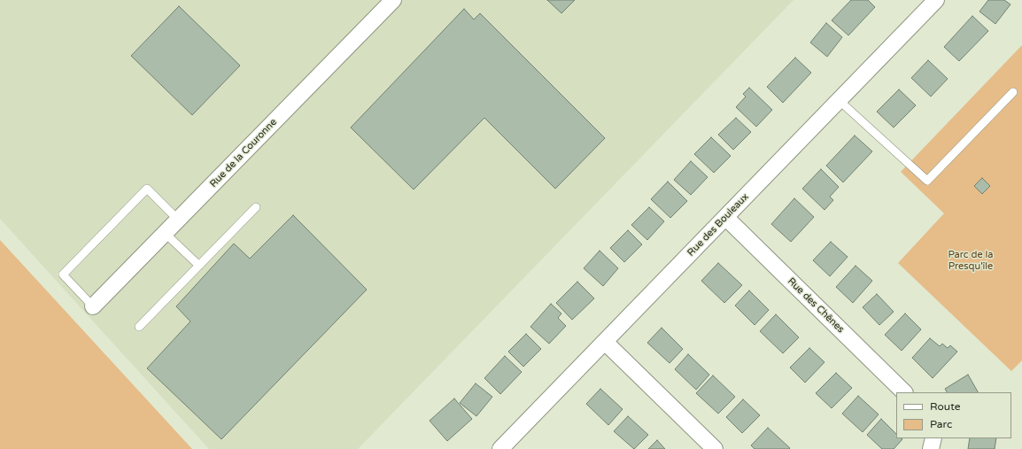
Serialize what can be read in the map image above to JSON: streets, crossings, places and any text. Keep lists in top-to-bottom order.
{
  "streets": {
    "street": ["Rue de la Couronne", "Rue des Bouleaux", "Rue des Chênes"]
  },
  "crossings": [
    ["Rue des Bouleaux", "Rue des Chênes"]
  ],
  "parks": ["Parc de la Presqu'île"],
  "legend": ["Route", "Parc"]
}
